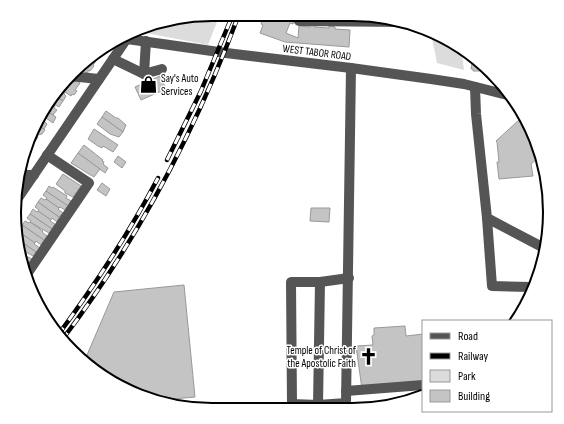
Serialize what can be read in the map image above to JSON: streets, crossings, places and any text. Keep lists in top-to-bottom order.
{
  "streets": {
    "street": ["WEST TABOR ROAD"]
  },
  "places": {
    "shop": ["Say's Auto Services"],
    "church": ["Temple of Christ of the Apostolic Faith"]
  },
  "legend": [
    "Road",
    "Railway",
    "Park",
    "Building"
  ]
}
